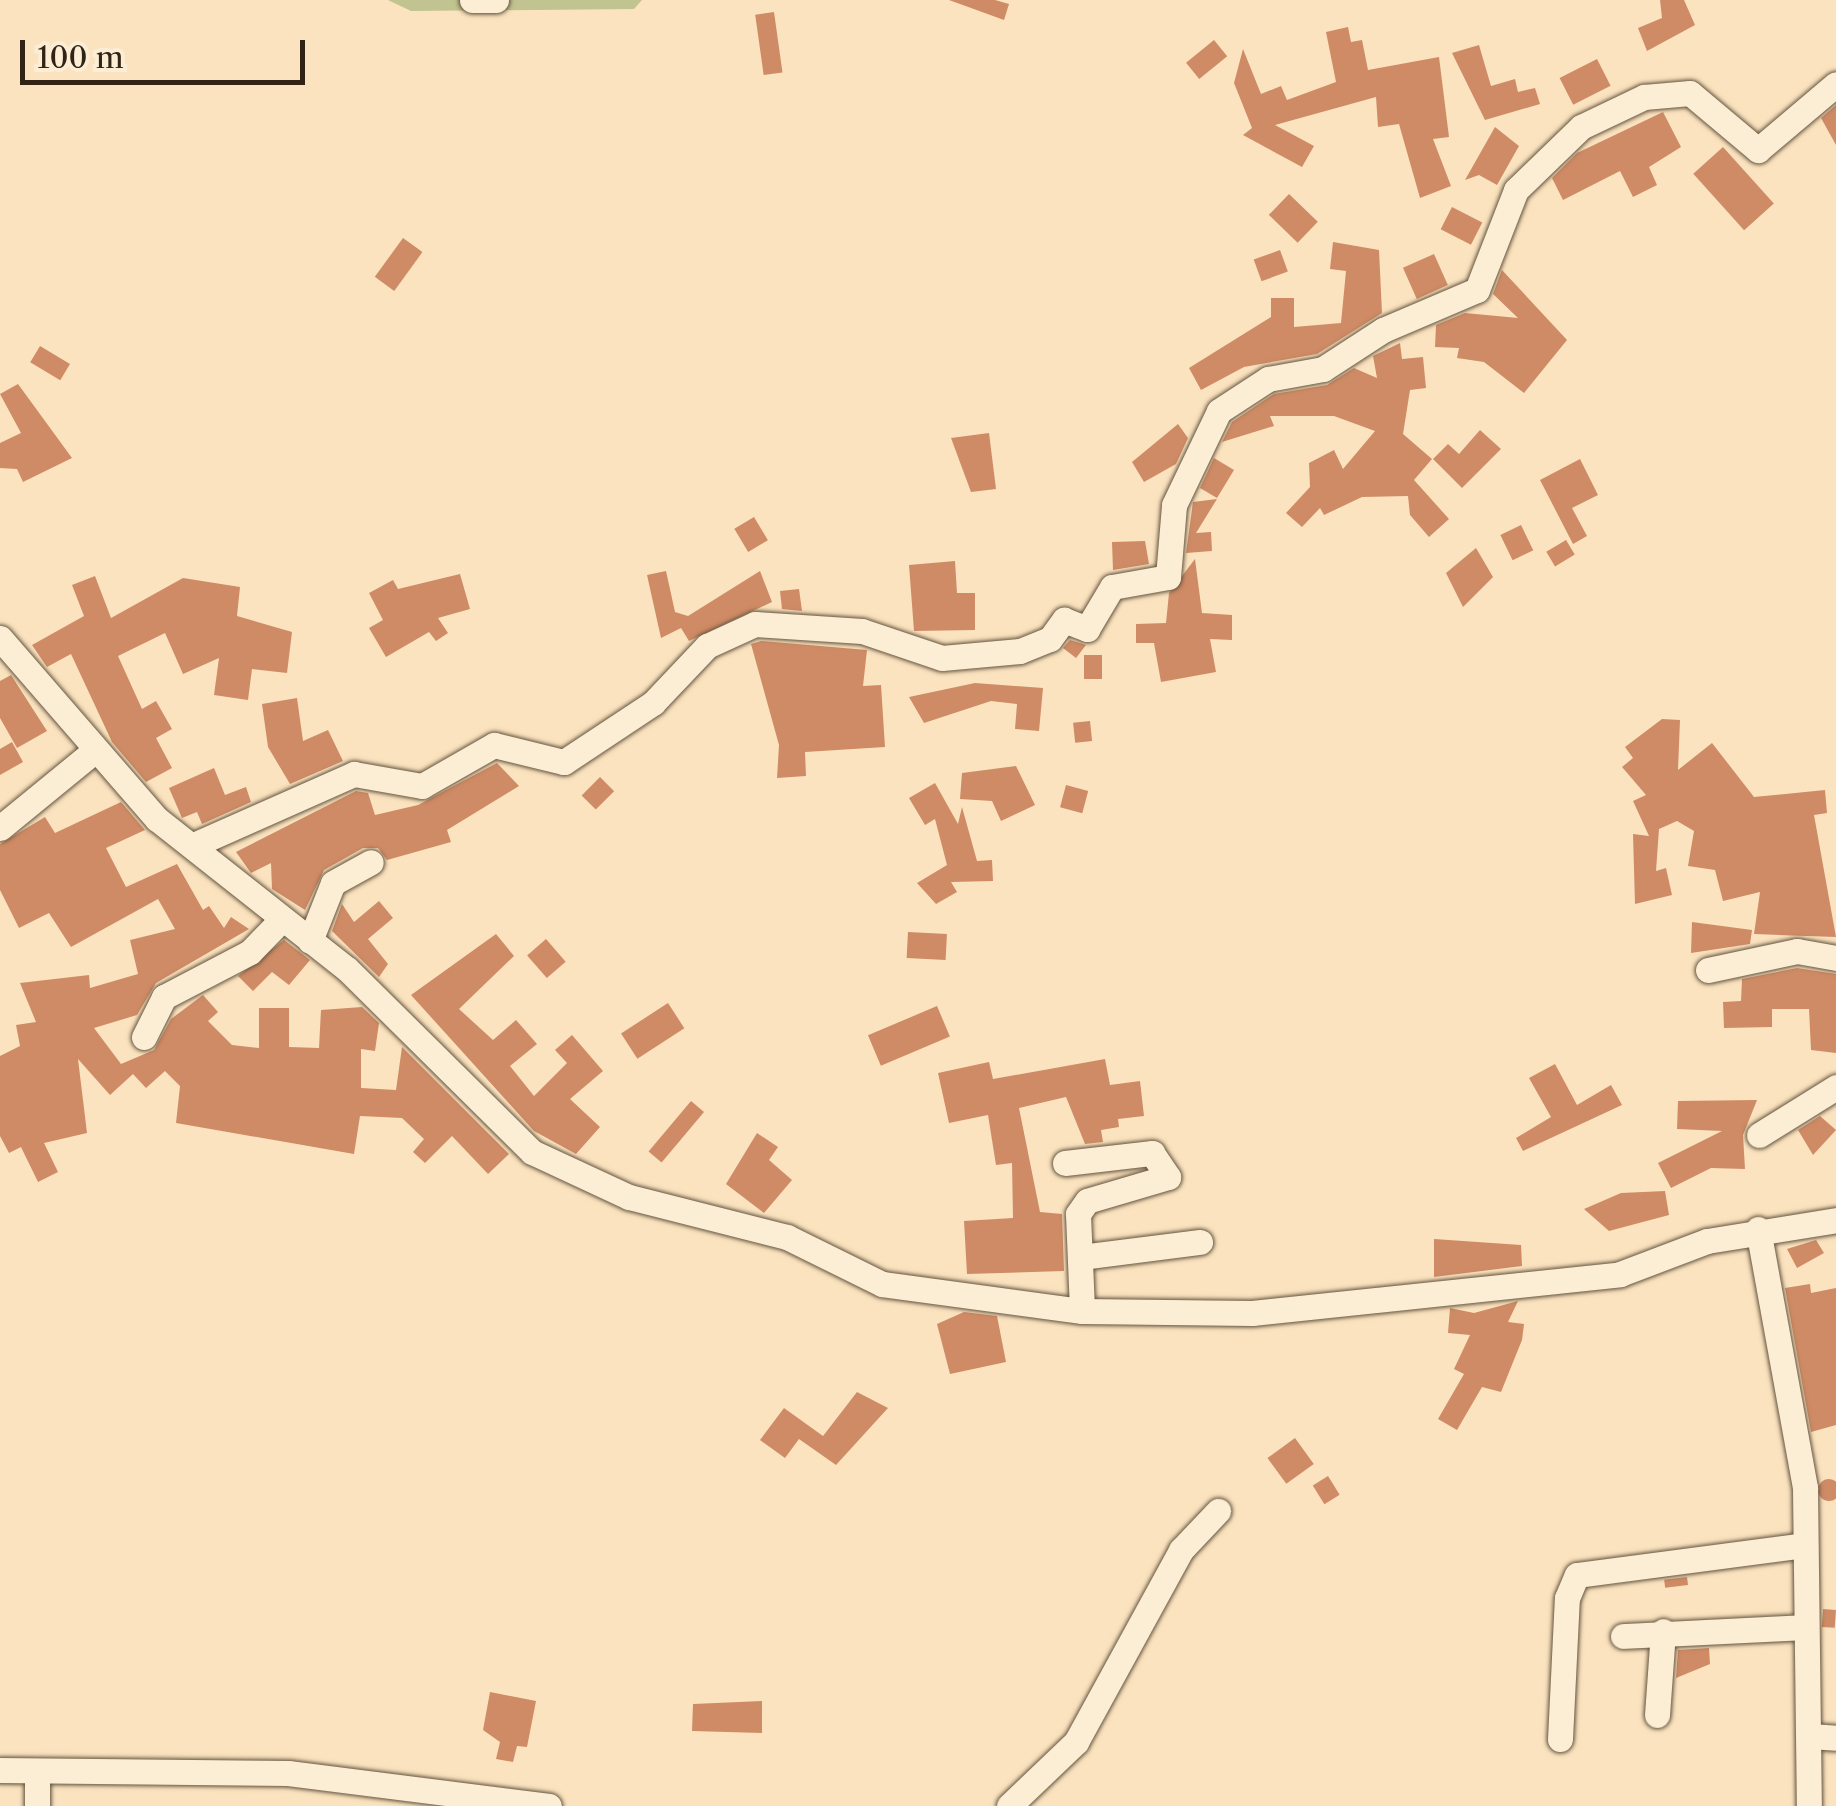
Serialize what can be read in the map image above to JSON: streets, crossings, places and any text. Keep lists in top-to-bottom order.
{
  "scale_bar": "100 m"
}
